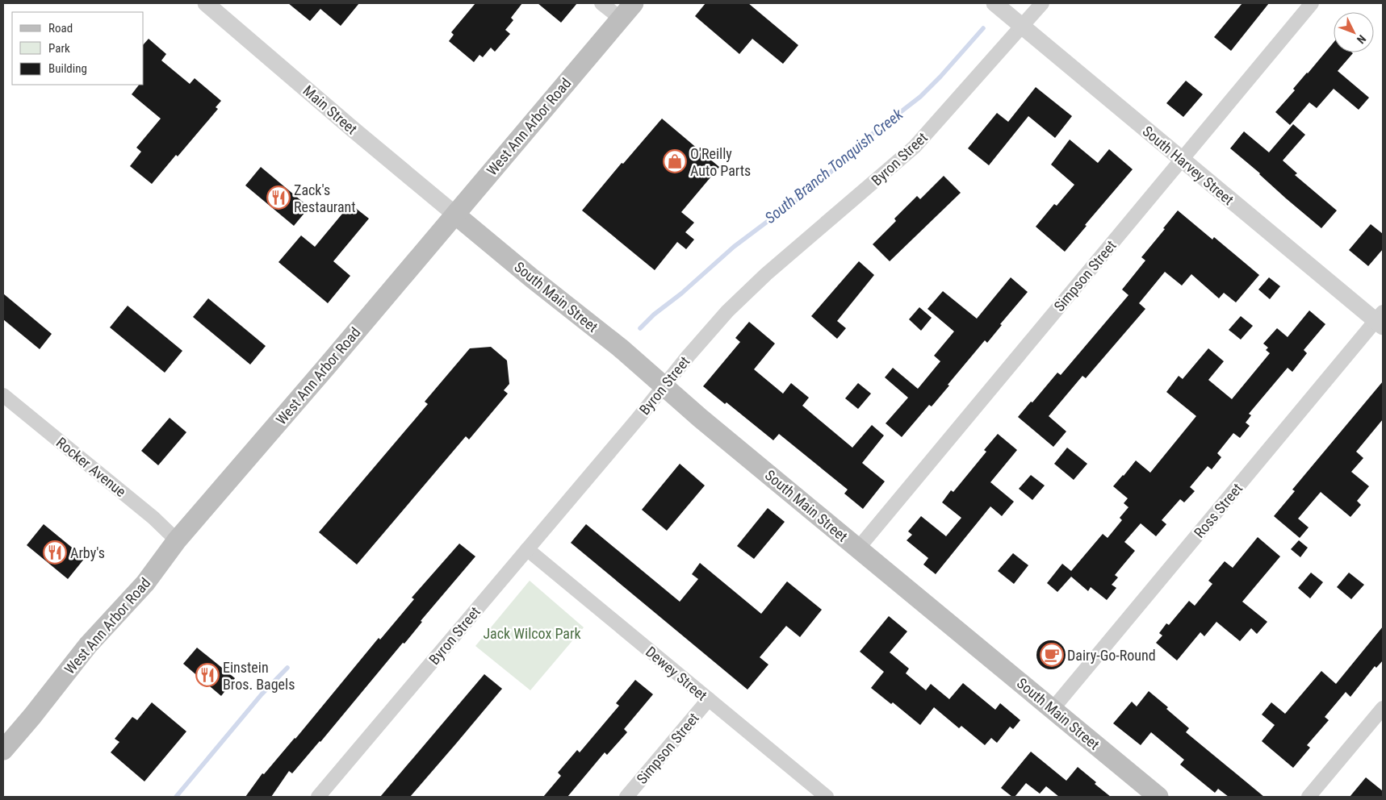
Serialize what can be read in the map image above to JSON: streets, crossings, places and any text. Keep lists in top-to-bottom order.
{
  "streets": {
    "main road": ["West Ann Arbor Road", "South Main Street"],
    "street": [
      "Main Street",
      "Byron Street",
      "South Harvey Street",
      "Simpson Street",
      "Rocker Avenue",
      "Ross Street",
      "Dewey Street"
    ]
  },
  "crossings": [
    ["Main Street", "West Ann Arbor Road"],
    ["Main Street", "South Main Street"],
    ["West Ann Arbor Road", "South Main Street"],
    ["West Ann Arbor Road", "Rocker Avenue"],
    ["Byron Street", "South Harvey Street"],
    ["Byron Street", "South Main Street"],
    ["Byron Street", "Dewey Street"],
    ["South Harvey Street", "Simpson Street"],
    ["South Harvey Street", "Ross Street"],
    ["Simpson Street", "South Main Street"],
    ["Simpson Street", "Dewey Street"],
    ["South Main Street", "Ross Street"]
  ],
  "water": ["South Branch Tonquish Creek"],
  "parks": ["Jack Wilcox Park"],
  "places": {
    "shop": ["O'Reilly Auto Parts"],
    "restaurant": ["Zack's Restaurant", "Arby's", "Einstein Bros. Bagels"],
    "cafe": ["Dairy-Go-Round"]
  },
  "legend": ["Road", "Park", "Building"],
  "north": "bottom right"
}
